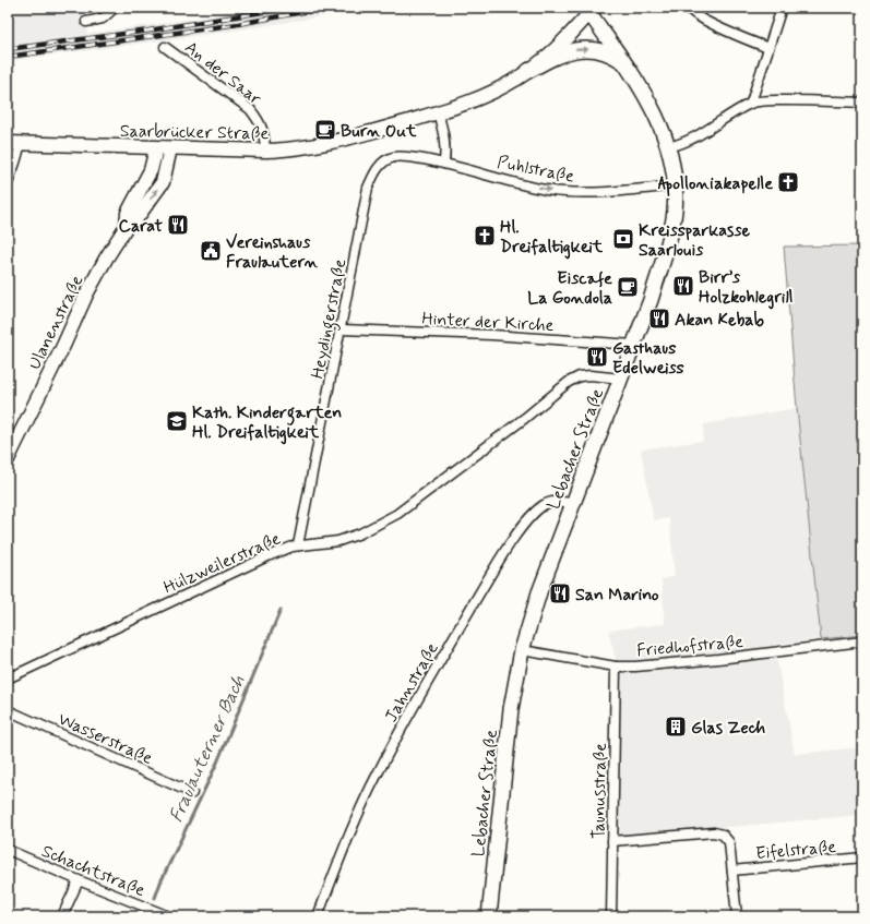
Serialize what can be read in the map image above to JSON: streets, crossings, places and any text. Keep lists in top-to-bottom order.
{
  "streets": {
    "main road": ["Lebacher Straße"],
    "street": [
      "An der Saar",
      "Saarbrücker Straße",
      "Puhlstraße",
      "Heydingerstraße",
      "Hinter der Kirche",
      "Ulanenstraße",
      "Hülzweilerstraße",
      "Friedhofstraße",
      "Jahnstraße",
      "Wasserstraße",
      "Taunusstraße",
      "Eifelstraße",
      "Schachtstraße"
    ]
  },
  "crossings": [
    ["An der Saar", "Saarbrücker Straße"],
    ["Saarbrücker Straße", "Ulanenstraße"],
    ["Saarbrücker Straße", "Lebacher Straße"],
    ["Puhlstraße", "Heydingerstraße"],
    ["Puhlstraße", "Lebacher Straße"],
    ["Heydingerstraße", "Hinter der Kirche"],
    ["Heydingerstraße", "Hülzweilerstraße"],
    ["Hinter der Kirche", "Lebacher Straße"],
    ["Lebacher Straße", "Hülzweilerstraße"],
    ["Lebacher Straße", "Friedhofstraße"],
    ["Lebacher Straße", "Jahnstraße"],
    ["Friedhofstraße", "Taunusstraße"]
  ],
  "one_way": ["Puhlstraße"],
  "water": ["Fraulauterner Bach"],
  "places": {
    "cafe": ["Burn Out", "Eiscafe La Gondola"],
    "church": ["Apolloniakapelle", "Hl. Dreifaltigkeit"],
    "restaurant": [
      "Carat",
      "Birr’s Holzkohlegrill",
      "Akan Kebab",
      "Gasthaus Edelweiss",
      "San Marino"
    ],
    "bank": ["Kreissparkasse Saarlouis"],
    "public building": ["Vereinshaus Fraulautern"],
    "school or university": ["Kath. Kindergarten Hl. Dreifaltigkeit"],
    "building": ["Glas Zech"]
  }
}
